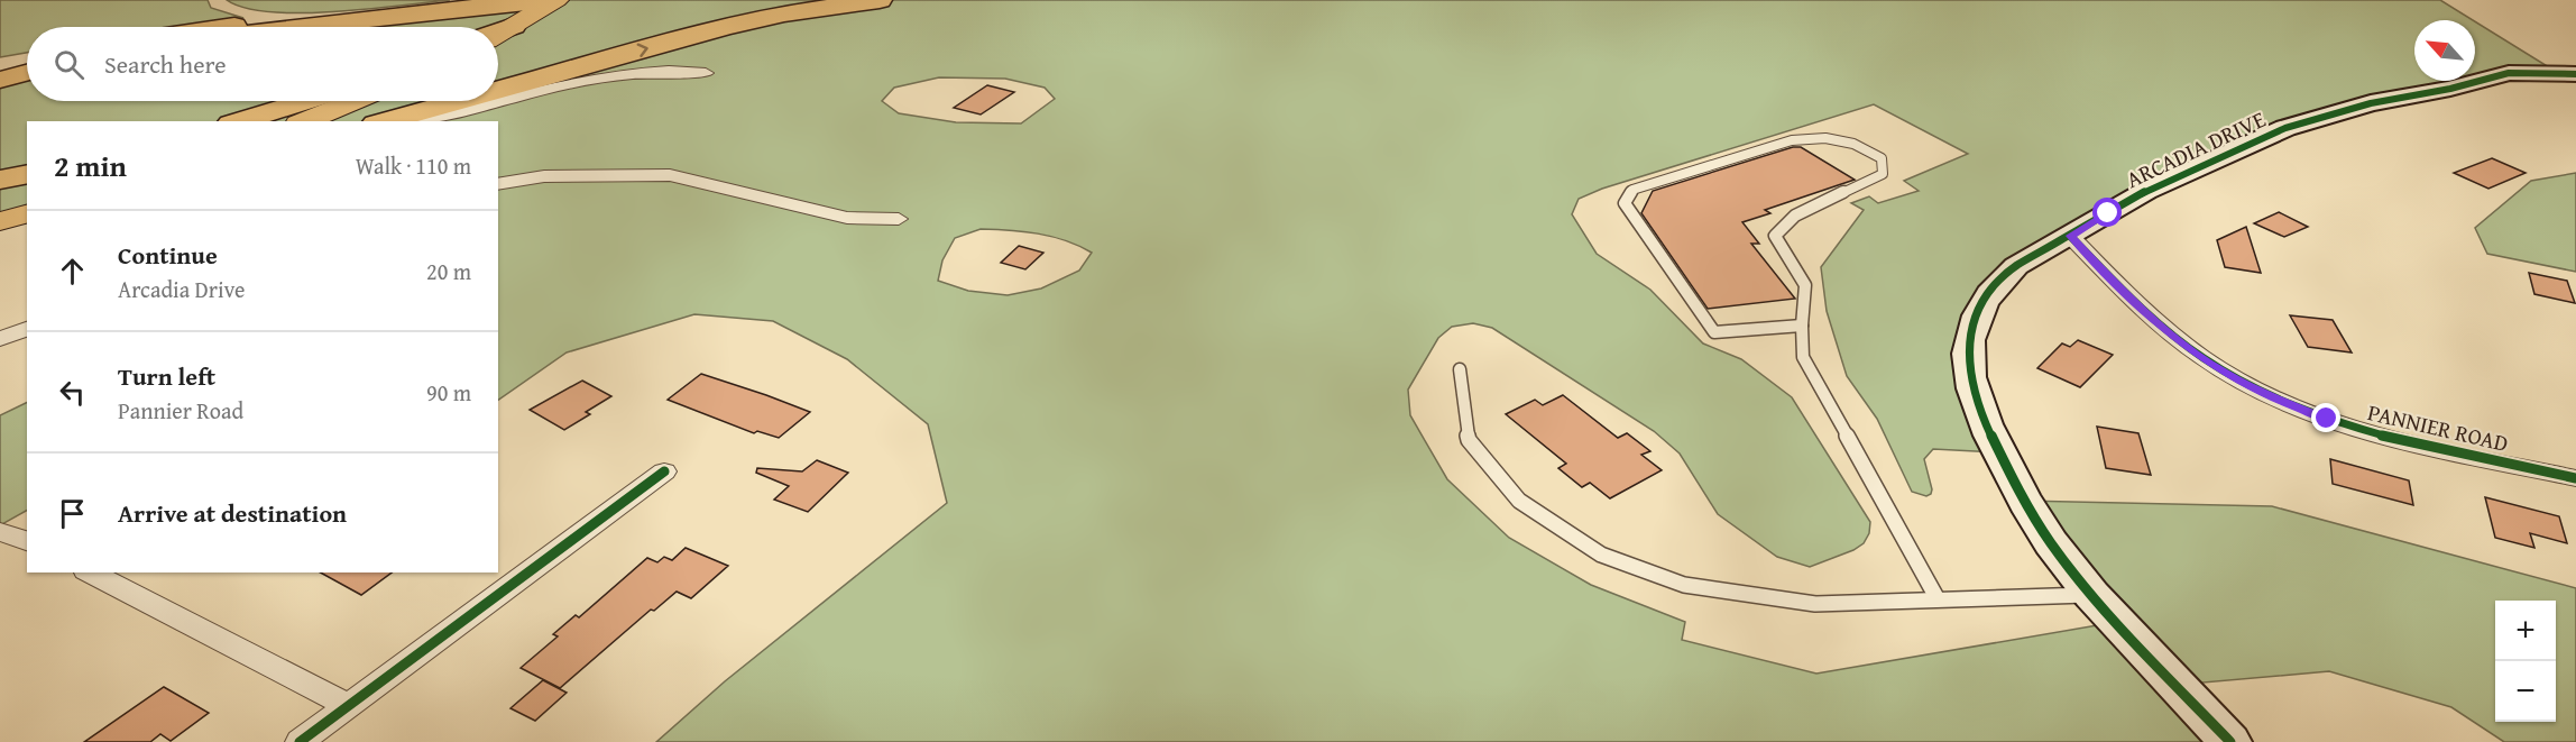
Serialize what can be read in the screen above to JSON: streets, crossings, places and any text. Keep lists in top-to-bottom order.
{
  "streets": {
    "street": ["ARCADIA DRIVE", "PANNIER ROAD"]
  },
  "crossings": [
    ["ARCADIA DRIVE", "PANNIER ROAD"]
  ],
  "north": "top left",
  "page": {
    "search": "Search here",
    "heading": ["2 min", "Walk · 110 m"],
    "list": [
      ["Continue", "Arcadia Drive", "20 m"],
      ["Turn left", "Pannier Road", "90 m"],
      "Arrive at destination"
    ],
    "map_buttons": ["+", "−"]
  }
}
